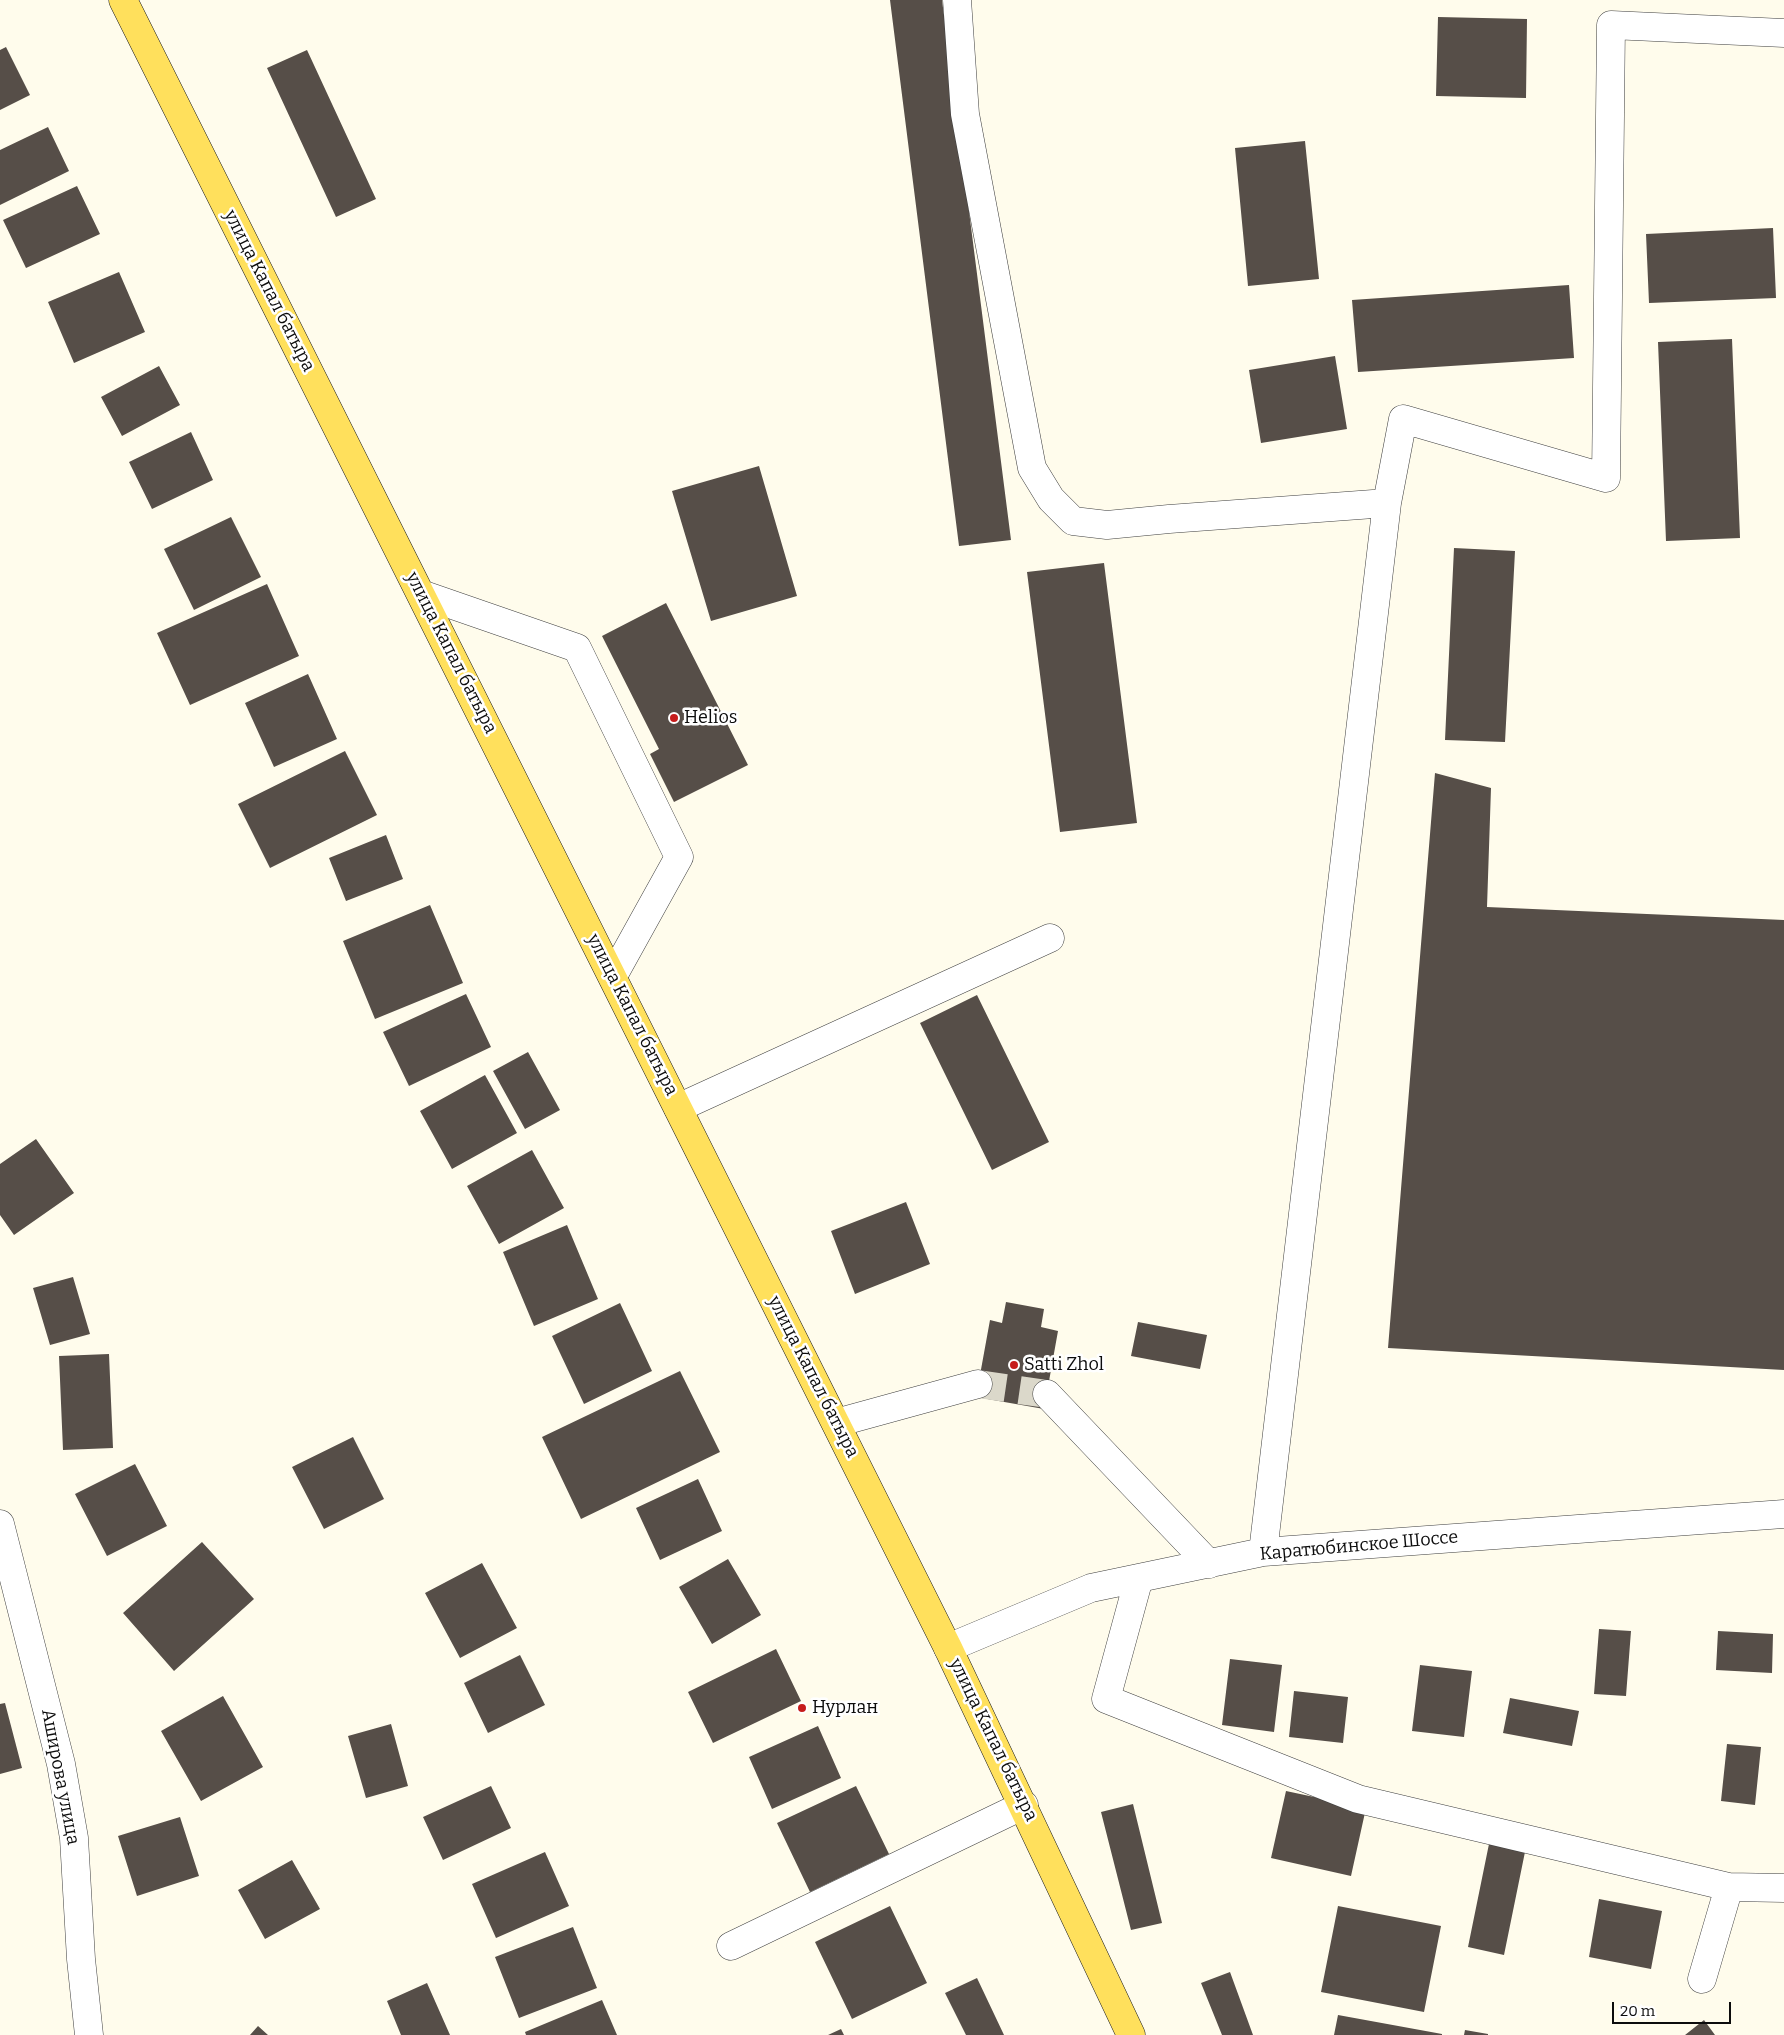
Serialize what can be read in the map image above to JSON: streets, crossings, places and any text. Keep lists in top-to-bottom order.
{
  "streets": {
    "main road": ["улица Капал батыра"],
    "street": ["Каратюбинское Шоссе", "Аширова улица"]
  },
  "crossings": [
    ["улица Капал батыра", "Каратюбинское Шоссе"]
  ],
  "places": ["Helios", "Satti Zhol", "Нурлан"],
  "scale_bar": "20 m"
}
